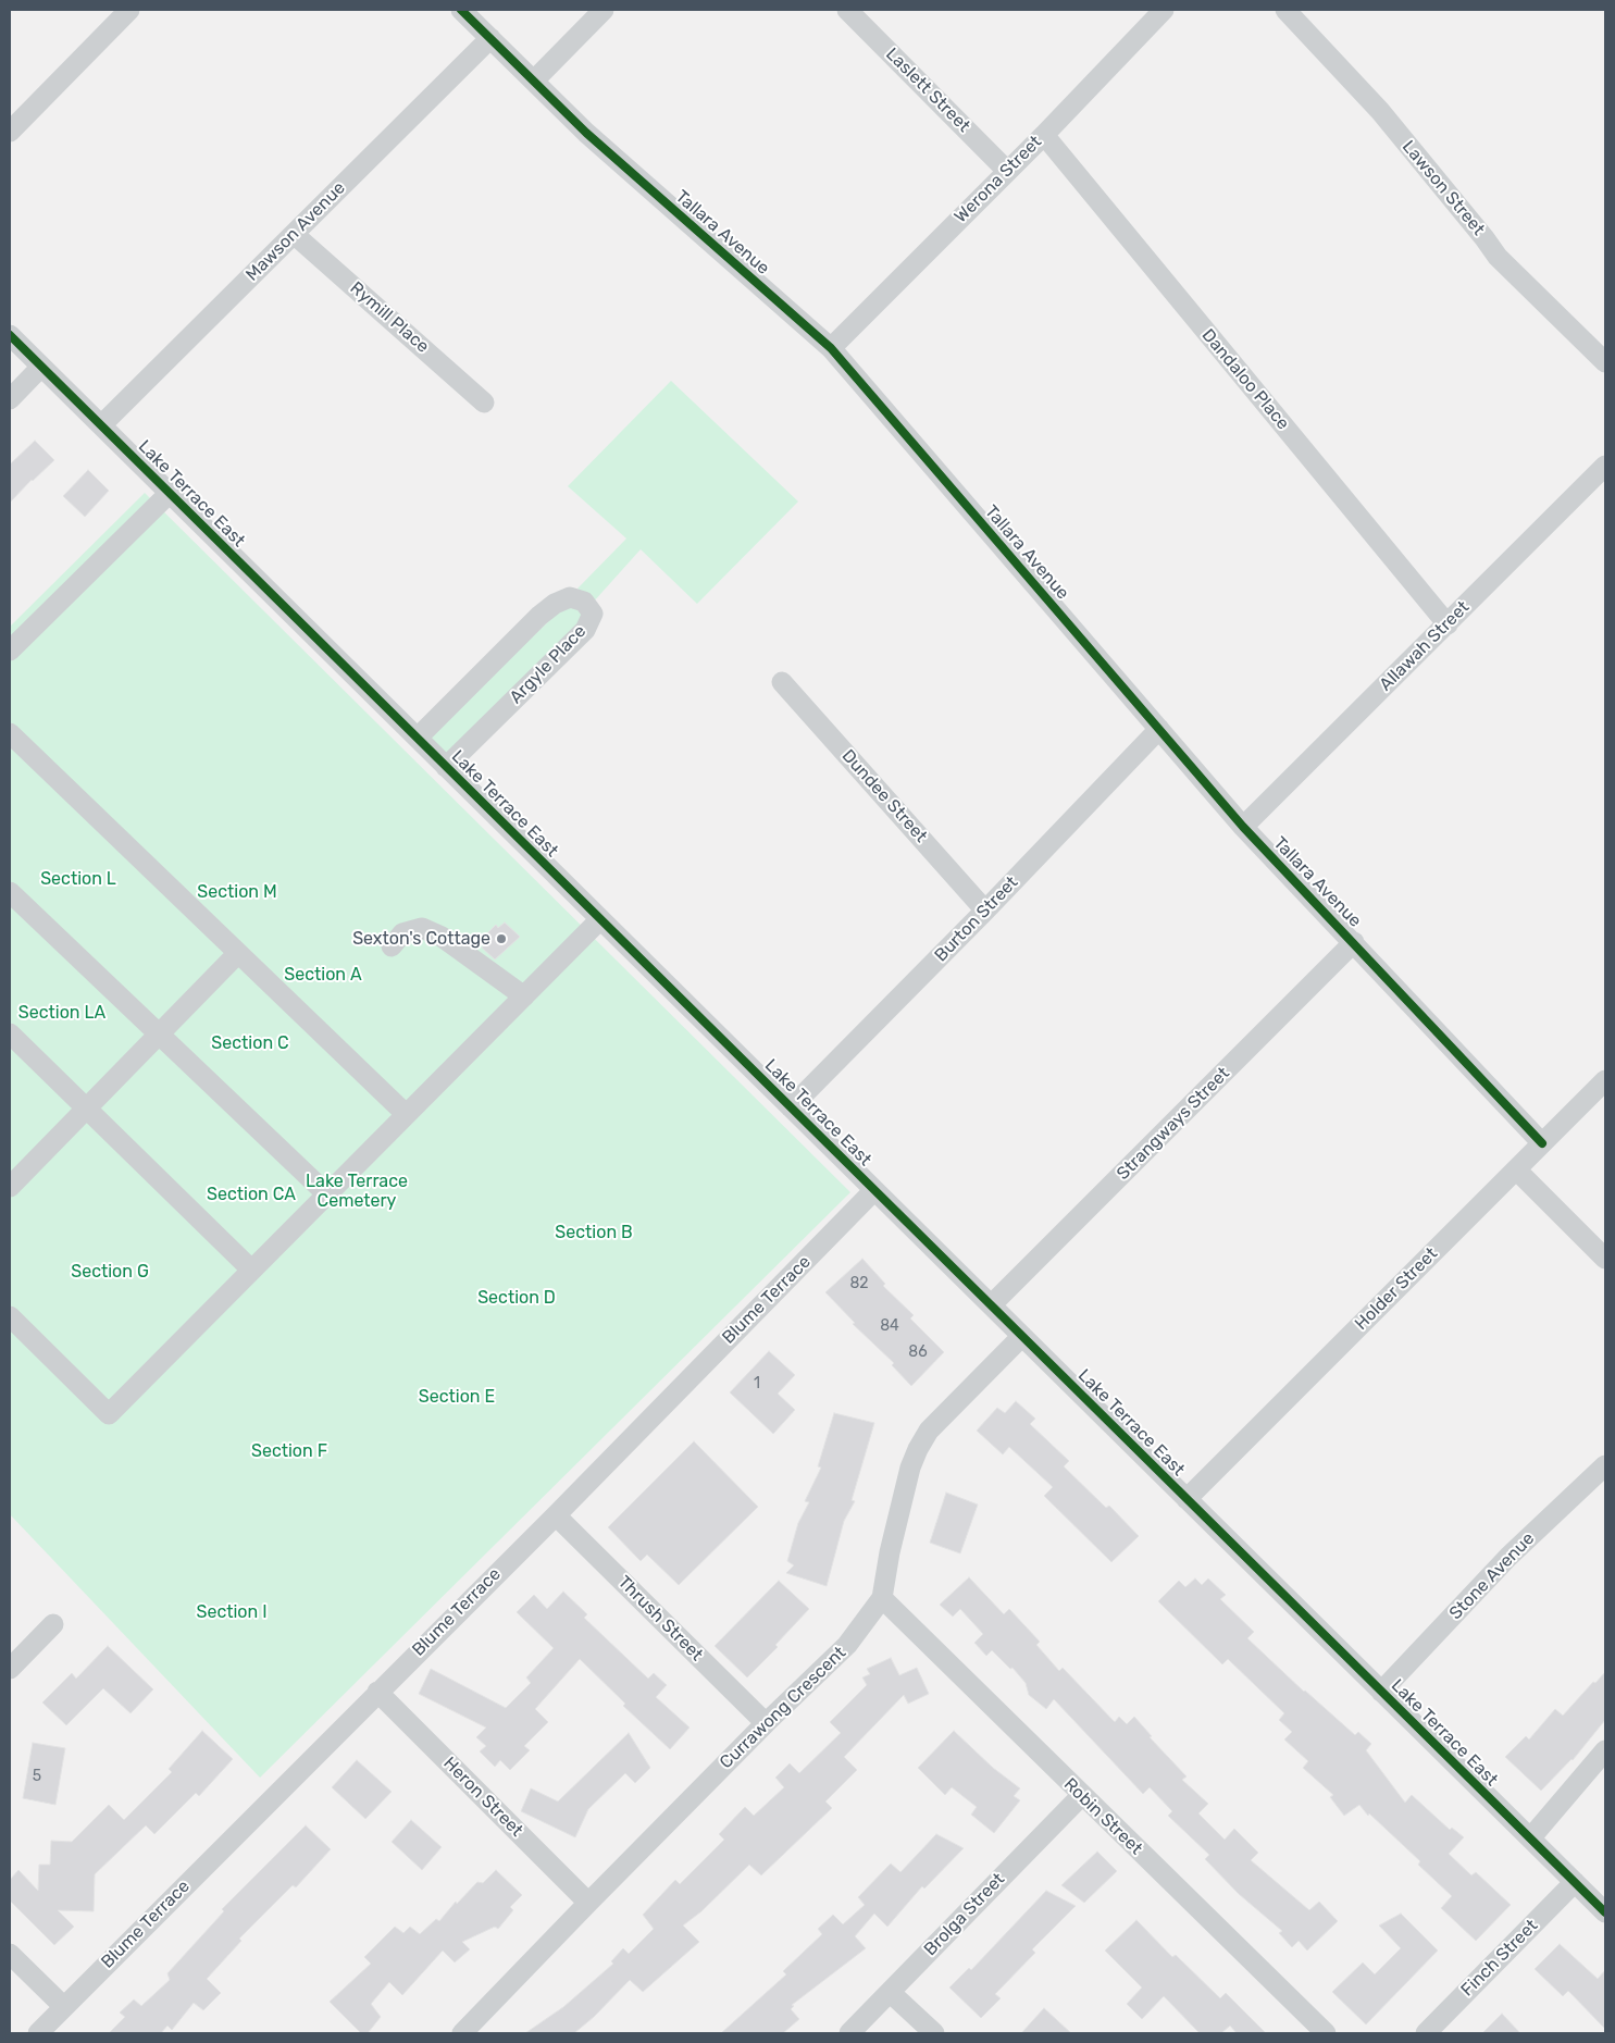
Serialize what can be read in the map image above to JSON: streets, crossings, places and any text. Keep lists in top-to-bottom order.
{
  "streets": {
    "street": [
      "Laslett Street",
      "Werona Street",
      "Lawson Street",
      "Mawson Avenue",
      "Tallara Avenue",
      "Rymill Place",
      "Dandaloo Place",
      "Lake Terrace East",
      "Allawah Street",
      "Argyle Place",
      "Dundee Street",
      "Burton Street",
      "Strangways Street",
      "Holder Street",
      "Blume Terrace",
      "Stone Avenue",
      "Thrush Street",
      "Currawong Crescent",
      "Heron Street",
      "Robin Street",
      "Brolga Street",
      "Finch Street"
    ]
  },
  "crossings": [
    ["Laslett Street", "Werona Street"],
    ["Werona Street", "Tallara Avenue"],
    ["Werona Street", "Dandaloo Place"],
    ["Mawson Avenue", "Tallara Avenue"],
    ["Mawson Avenue", "Rymill Place"],
    ["Mawson Avenue", "Lake Terrace East"],
    ["Tallara Avenue", "Allawah Street"],
    ["Tallara Avenue", "Burton Street"],
    ["Tallara Avenue", "Strangways Street"],
    ["Tallara Avenue", "Holder Street"],
    ["Dandaloo Place", "Allawah Street"],
    ["Lake Terrace East", "Argyle Place"],
    ["Lake Terrace East", "Burton Street"],
    ["Lake Terrace East", "Strangways Street"],
    ["Lake Terrace East", "Holder Street"],
    ["Lake Terrace East", "Blume Terrace"],
    ["Lake Terrace East", "Stone Avenue"],
    ["Lake Terrace East", "Currawong Crescent"],
    ["Lake Terrace East", "Finch Street"],
    ["Dundee Street", "Burton Street"],
    ["Blume Terrace", "Thrush Street"],
    ["Blume Terrace", "Heron Street"],
    ["Thrush Street", "Currawong Crescent"],
    ["Currawong Crescent", "Heron Street"],
    ["Currawong Crescent", "Robin Street"],
    ["Robin Street", "Brolga Street"]
  ],
  "parks": [
    "Section L",
    "Section M",
    "Section A",
    "Section LA",
    "Section C",
    "Lake Terrace Cemetery",
    "Section CA",
    "Section B",
    "Section G",
    "Section D",
    "Section E",
    "Section F",
    "Section I"
  ],
  "places": ["Sexton's Cottage"],
  "house_numbers": [
    "82",
    "84",
    "86",
    "1",
    "5"
  ]
}
